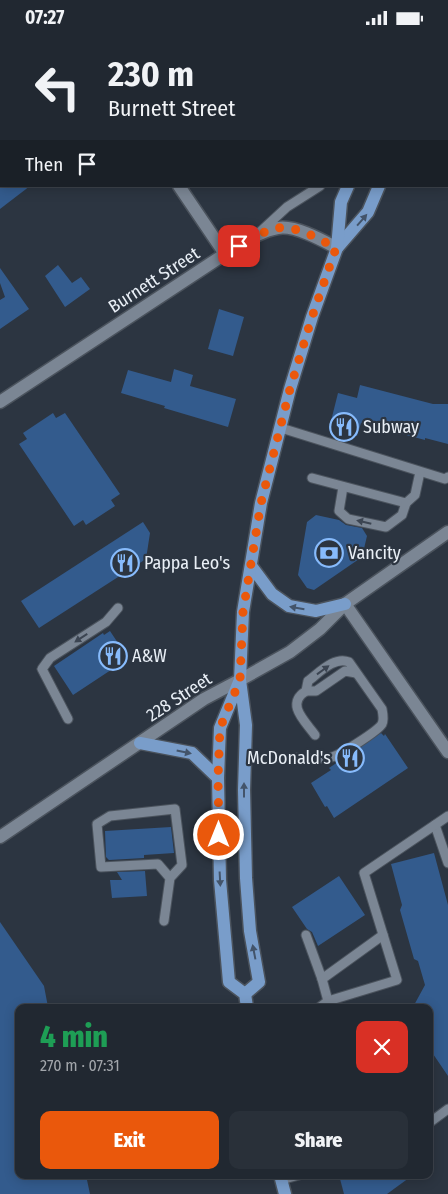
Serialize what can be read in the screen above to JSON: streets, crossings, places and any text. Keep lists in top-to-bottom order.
{
  "streets": {
    "street": ["Burnett Street", "228 Street"]
  },
  "places": {
    "restaurant": [
      "Subway",
      "Pappa Leo's",
      "A&W",
      "McDonald's"
    ],
    "bank": ["Vancity"]
  },
  "page": {
    "status": "07:27",
    "turn": ["230 m", "Burnett Street"],
    "then": "Then",
    "heading": ["4 min", "270 m · 07:31"],
    "buttons": ["Exit", "Share"]
  }
}
